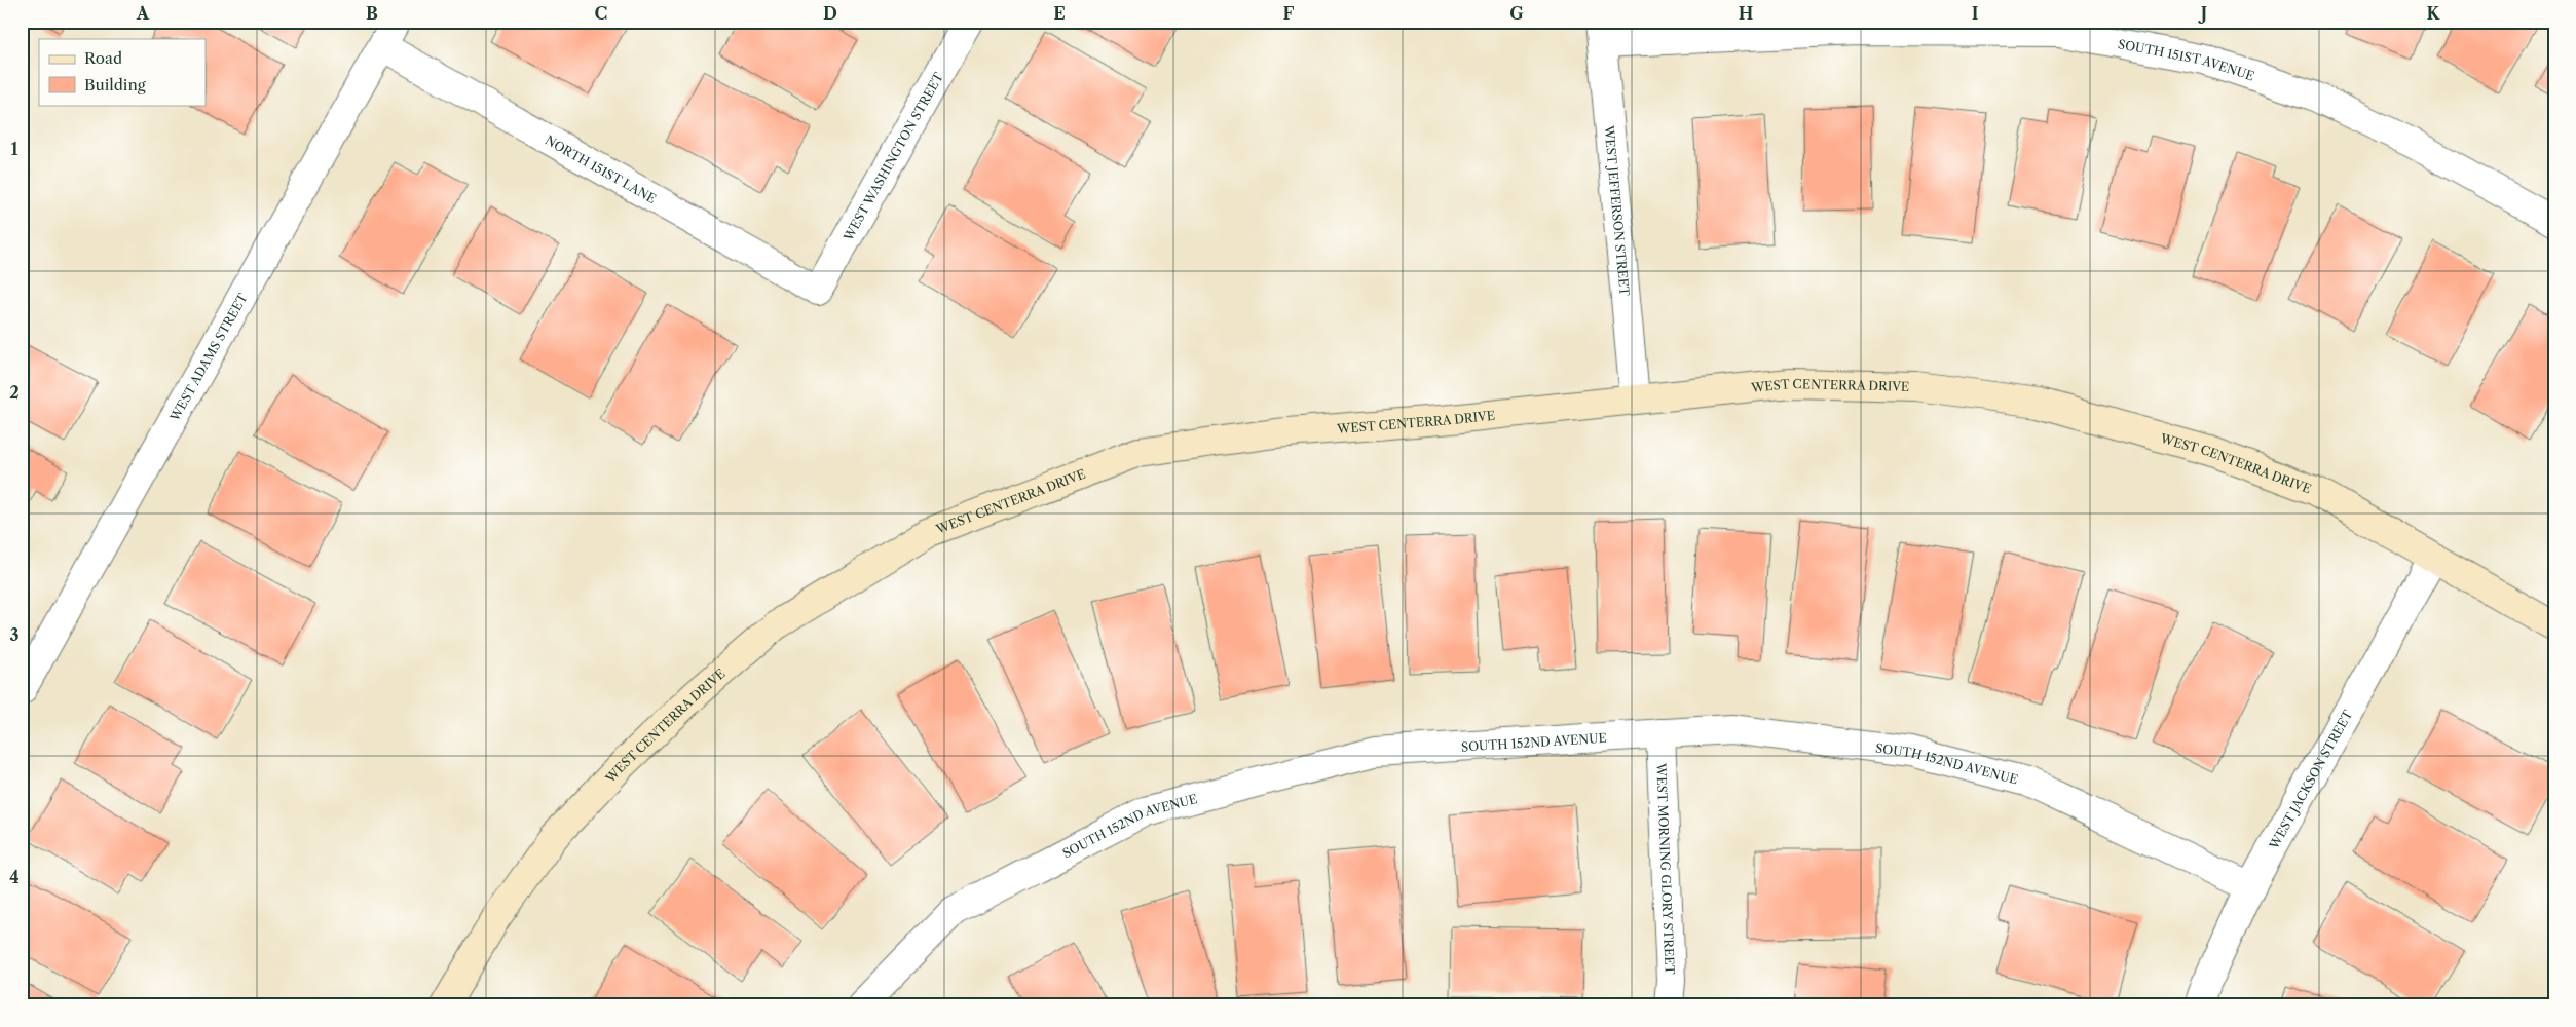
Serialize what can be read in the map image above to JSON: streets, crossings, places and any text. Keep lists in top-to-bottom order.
{
  "streets": {
    "street": [
      "SOUTH 151ST AVENUE",
      "WEST WASHINGTON STREET",
      "NORTH 151ST LANE",
      "WEST JEFFERSON STREET",
      "WEST ADAMS STREET",
      "WEST CENTERRA DRIVE",
      "SOUTH 152ND AVENUE",
      "WEST JACKSON STREET",
      "WEST MORNING GLORY STREET"
    ]
  },
  "crossings": [
    ["SOUTH 151ST AVENUE", "WEST JEFFERSON STREET"],
    ["WEST WASHINGTON STREET", "NORTH 151ST LANE"],
    ["NORTH 151ST LANE", "WEST ADAMS STREET"],
    ["WEST JEFFERSON STREET", "WEST CENTERRA DRIVE"],
    ["WEST CENTERRA DRIVE", "WEST JACKSON STREET"],
    ["SOUTH 152ND AVENUE", "WEST JACKSON STREET"],
    ["SOUTH 152ND AVENUE", "WEST MORNING GLORY STREET"]
  ],
  "legend": ["Road", "Building"],
  "grid": {
    "columns": [
      "A",
      "B",
      "C",
      "D",
      "E",
      "F",
      "G",
      "H",
      "I",
      "J",
      "K"
    ],
    "rows": [
      "1",
      "2",
      "3",
      "4"
    ]
  }
}
